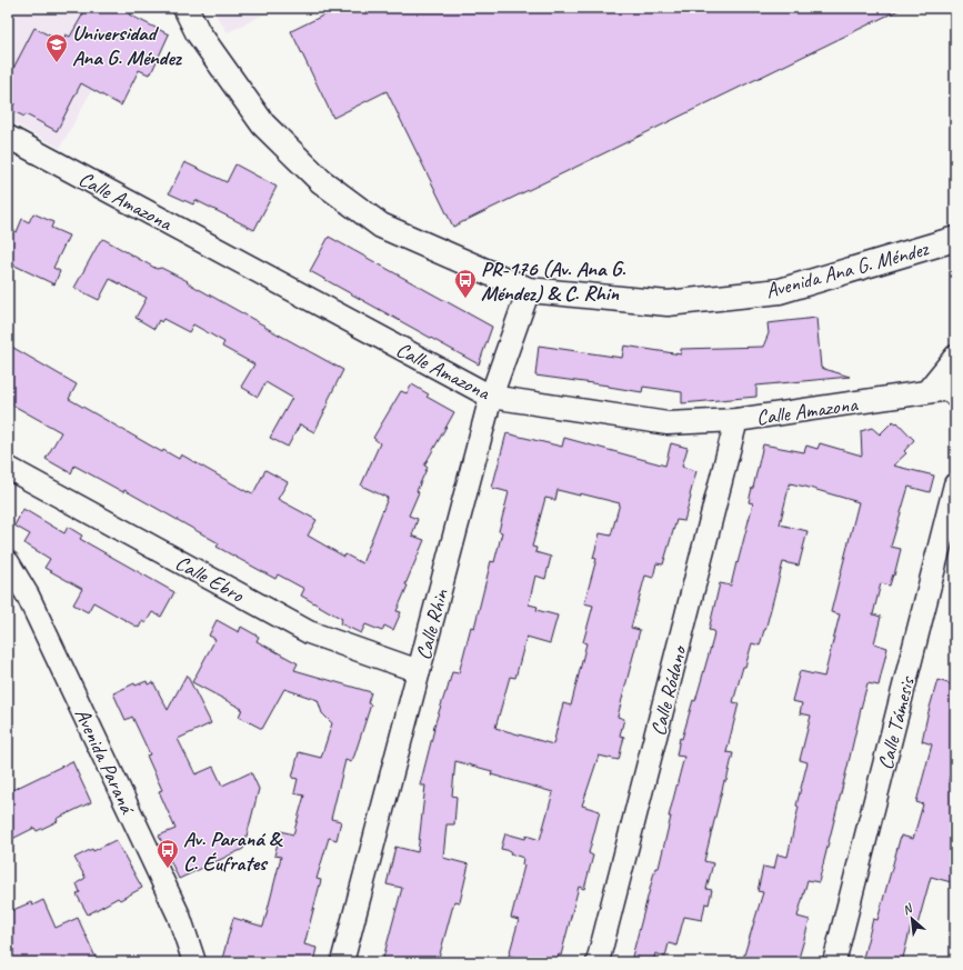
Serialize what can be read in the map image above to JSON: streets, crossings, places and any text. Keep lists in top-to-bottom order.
{
  "streets": {
    "main road": ["Avenida Ana G. Méndez"],
    "street": [
      "Calle Amazona",
      "Calle Ebro",
      "Calle Rhin",
      "Calle Ródano",
      "Calle Támesis",
      "Avenida Paraná"
    ]
  },
  "crossings": [
    ["Calle Amazona", "Calle Rhin"],
    ["Calle Amazona", "Calle Ródano"],
    ["Avenida Ana G. Méndez", "Calle Rhin"],
    ["Calle Ebro", "Calle Rhin"]
  ],
  "places": {
    "school or university": ["Universidad Ana G. Méndez"],
    "bus stop": ["PR-176 (Av. Ana G. Méndez) & C. Rhin", "Av. Paraná & C. Éufrates"]
  },
  "north": "top left"
}
